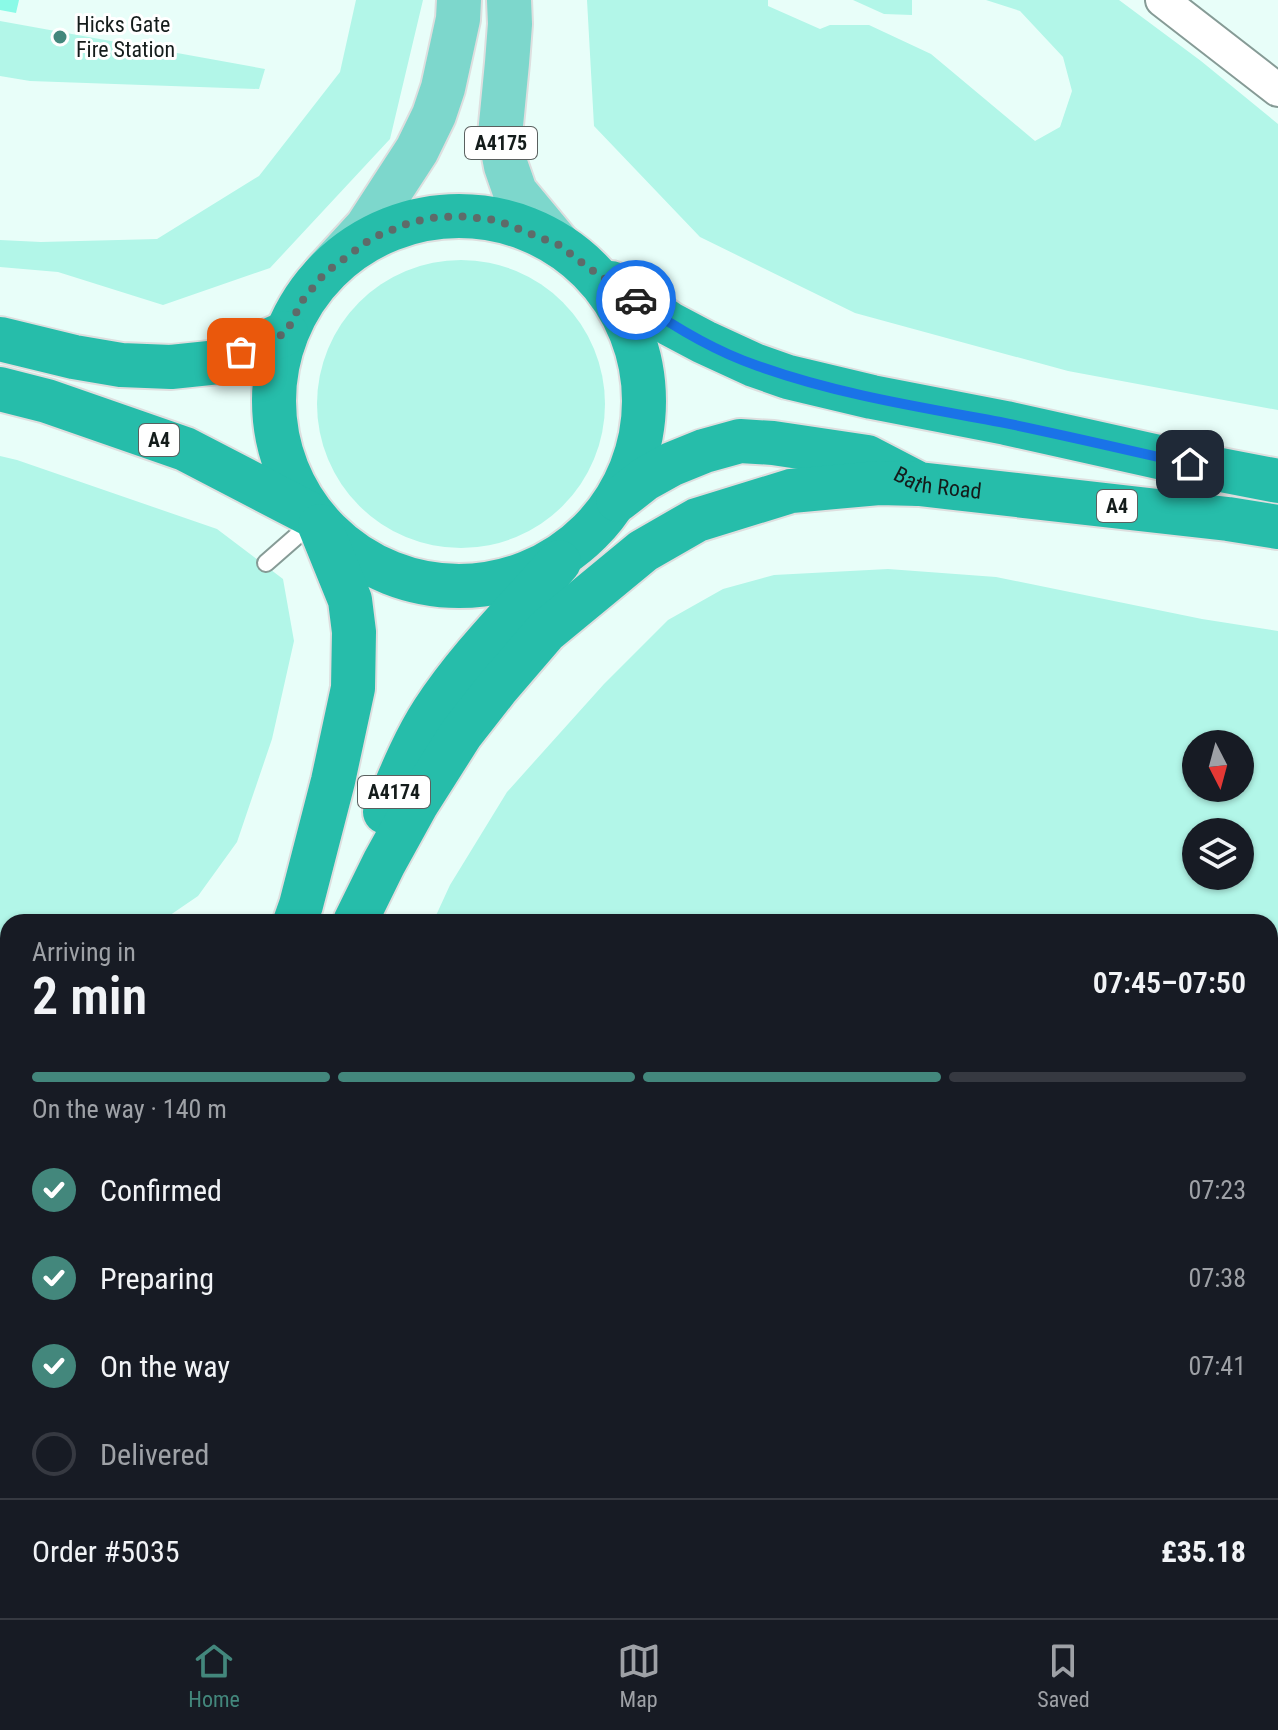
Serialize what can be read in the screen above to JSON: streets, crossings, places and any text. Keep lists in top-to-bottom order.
{
  "streets": {
    "highway": ["A4", "Bath Road", "A4174"],
    "main road": ["A4175"]
  },
  "crossings": [
    ["A4", "A4174"]
  ],
  "places": ["Hicks Gate Fire Station"],
  "north": "bottom",
  "page": {
    "heading": ["2 min", "Arriving in", "07:45–07:50"],
    "panel": ["Order #5035", "£35.18"],
    "bar": "On the way · 140 m",
    "list": [
      ["Confirmed", "07:23"],
      ["Preparing", "07:38"],
      ["On the way", "07:41"],
      "Delivered"
    ],
    "tabs": ["Home", "Map", "Saved"]
  }
}
